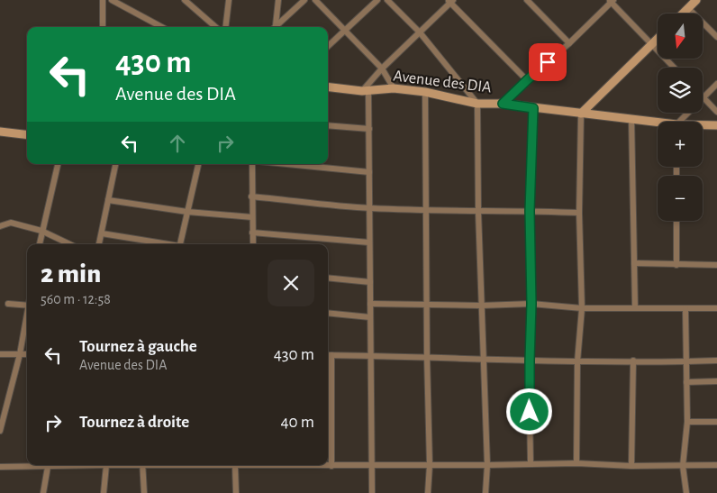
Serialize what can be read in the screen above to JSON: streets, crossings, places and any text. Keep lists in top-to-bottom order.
{
  "streets": {
    "street": ["Avenue des DIA"]
  },
  "north": "bottom",
  "page": {
    "map_buttons": ["+", "−"],
    "turn": ["430 m", "Avenue des DIA"],
    "heading": ["2 min", "560 m · 12:58"],
    "list": [
      {
        "name": "Tournez à gauche",
        "note": "Avenue des DIA",
        "value": "430 m"
      },
      {
        "name": "Tournez à droite",
        "value": "40 m"
      }
    ]
  }
}
